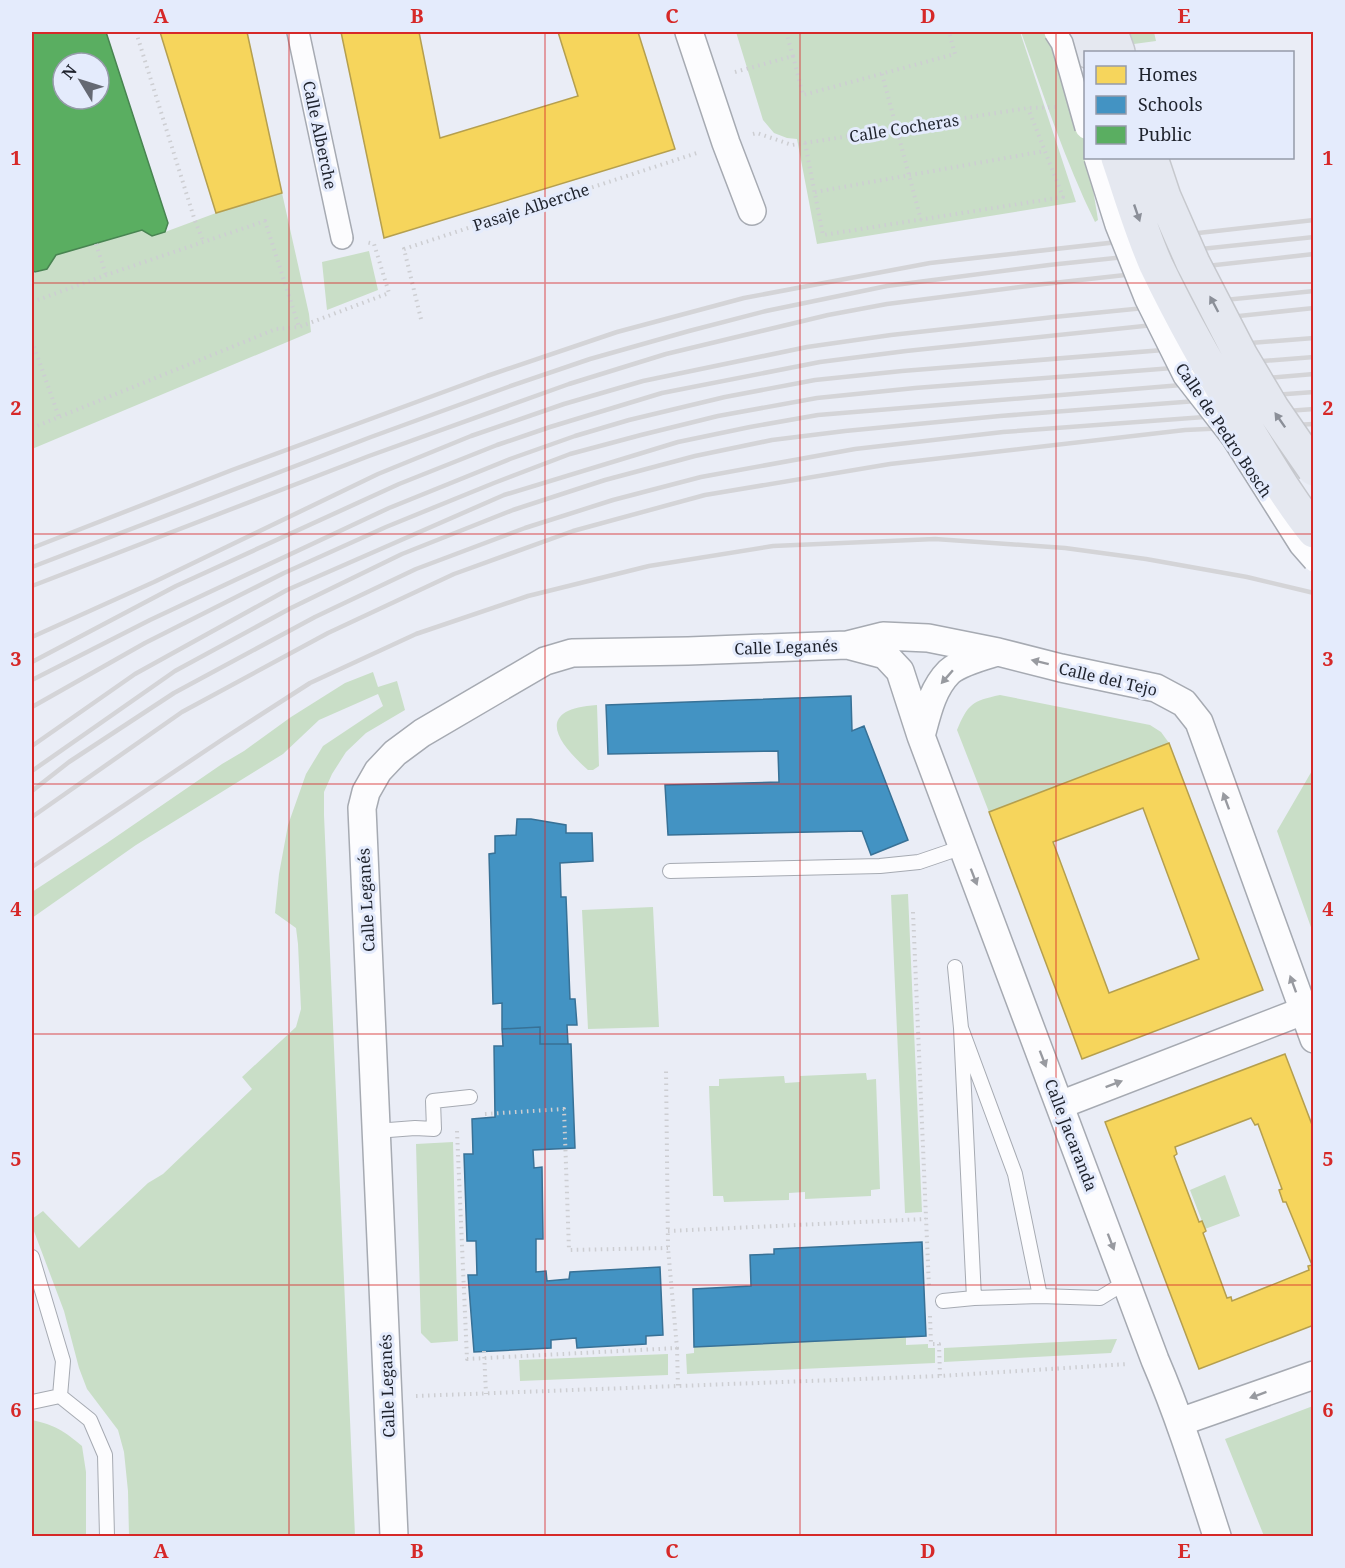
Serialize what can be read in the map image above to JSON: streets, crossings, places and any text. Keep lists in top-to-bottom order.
{
  "streets": {
    "main road": ["Calle de Pedro Bosch"],
    "street": [
      "Calle Alberche",
      "Calle Leganés",
      "Calle del Tejo",
      "Calle Jacaranda"
    ],
    "path": ["Calle Cocheras", "Pasaje Alberche"]
  },
  "crossings": [
    ["Calle Cocheras", "Pasaje Alberche"],
    ["Calle Leganés", "Calle del Tejo"],
    ["Calle Leganés", "Calle Jacaranda"],
    ["Calle del Tejo", "Calle Jacaranda"]
  ],
  "one_way": ["Calle del Tejo", "Calle Jacaranda"],
  "legend": ["Homes", "Schools", "Public"],
  "north": "top left",
  "grid": {
    "columns": [
      "A",
      "B",
      "C",
      "D",
      "E"
    ],
    "rows": [
      "1",
      "2",
      "3",
      "4",
      "5",
      "6"
    ]
  }
}
